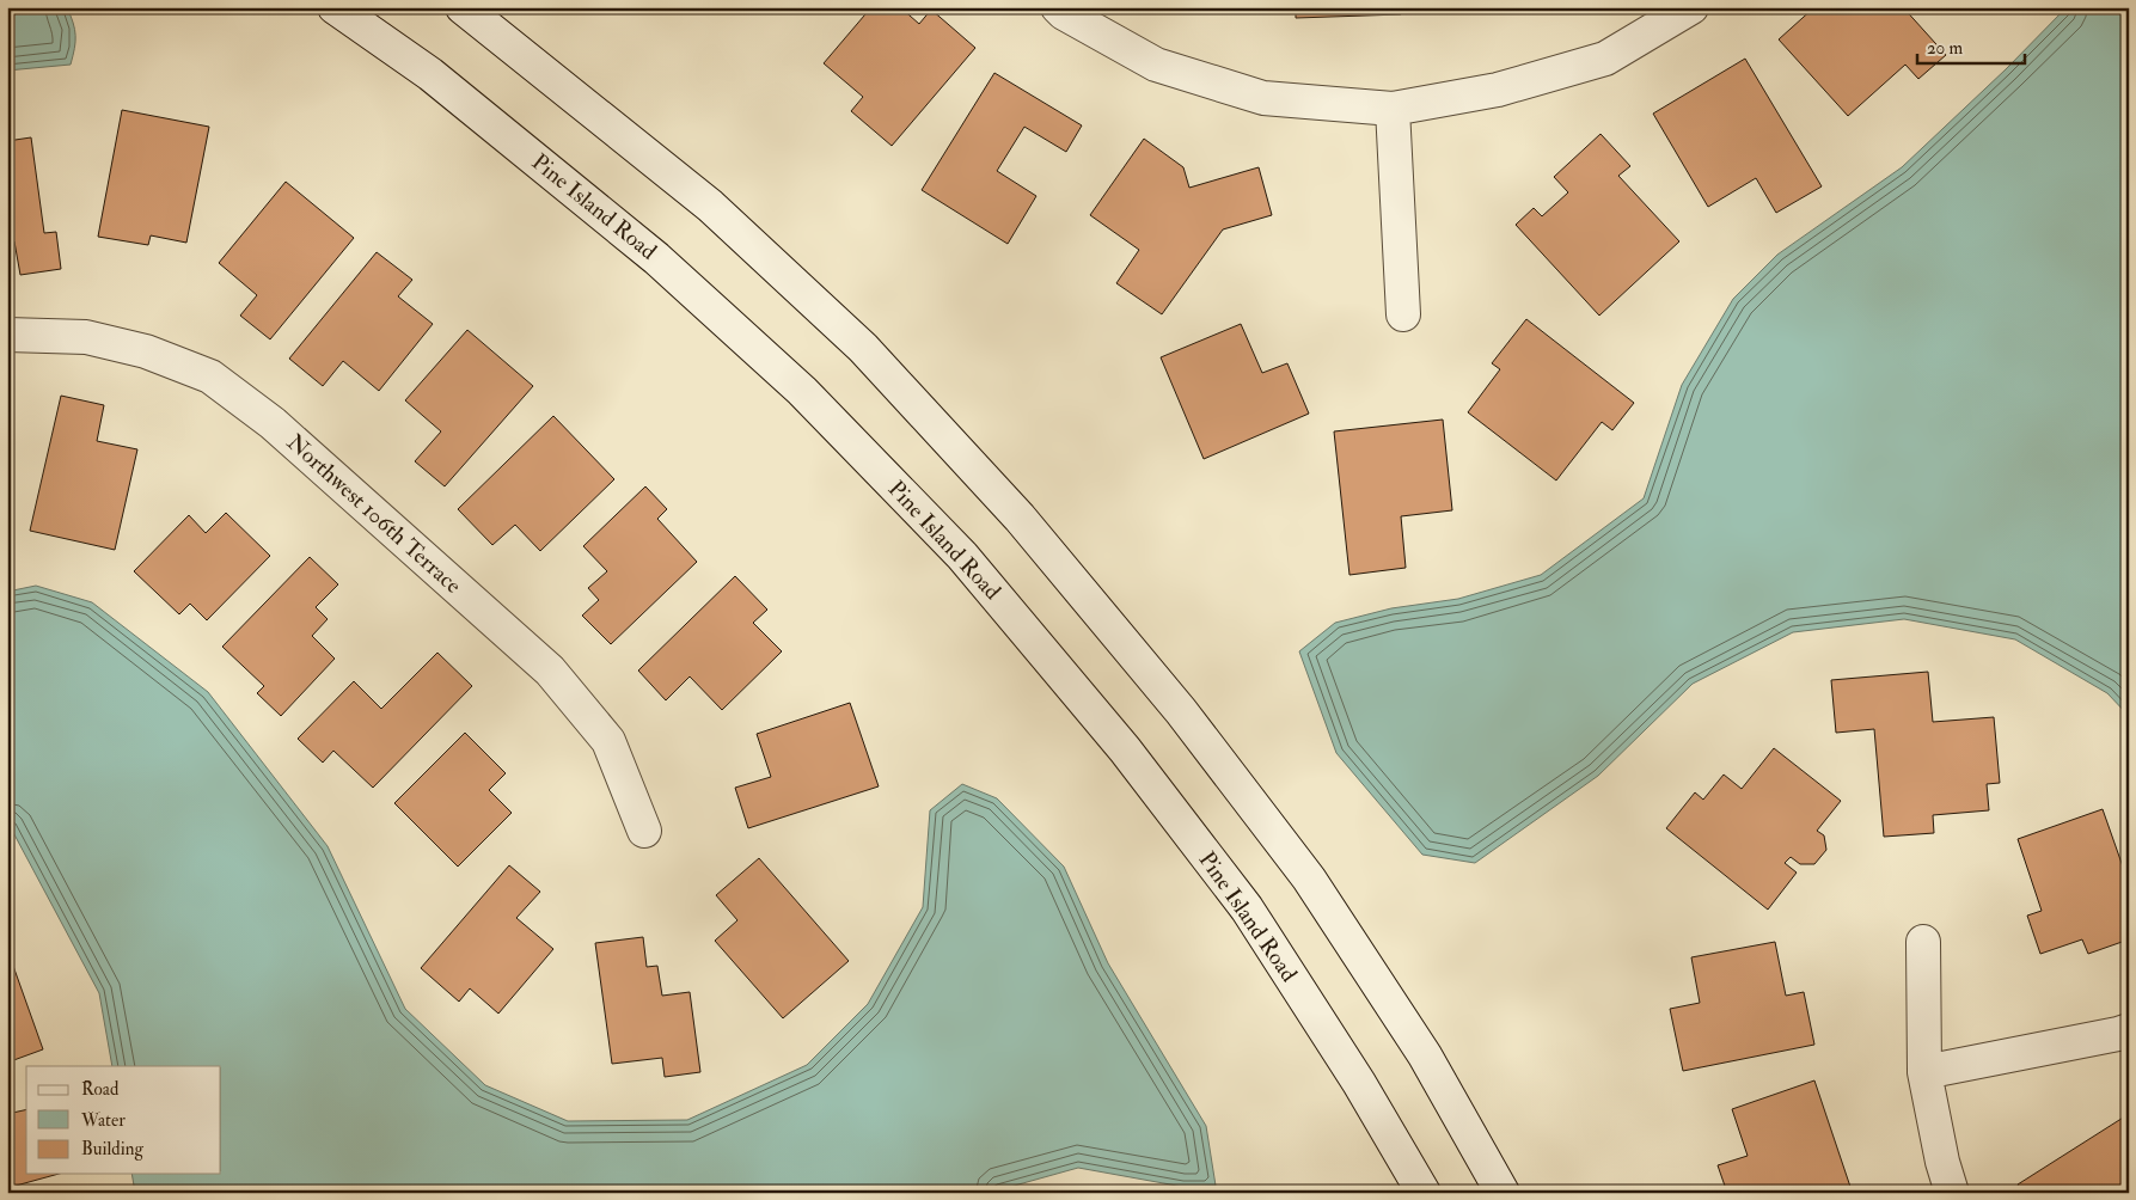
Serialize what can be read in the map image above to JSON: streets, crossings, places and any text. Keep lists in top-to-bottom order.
{
  "streets": {
    "main road": ["Pine Island Road", "Northwest 106th Terrace"]
  },
  "legend": ["Road", "Water", "Building"],
  "scale_bar": "20 m"
}
